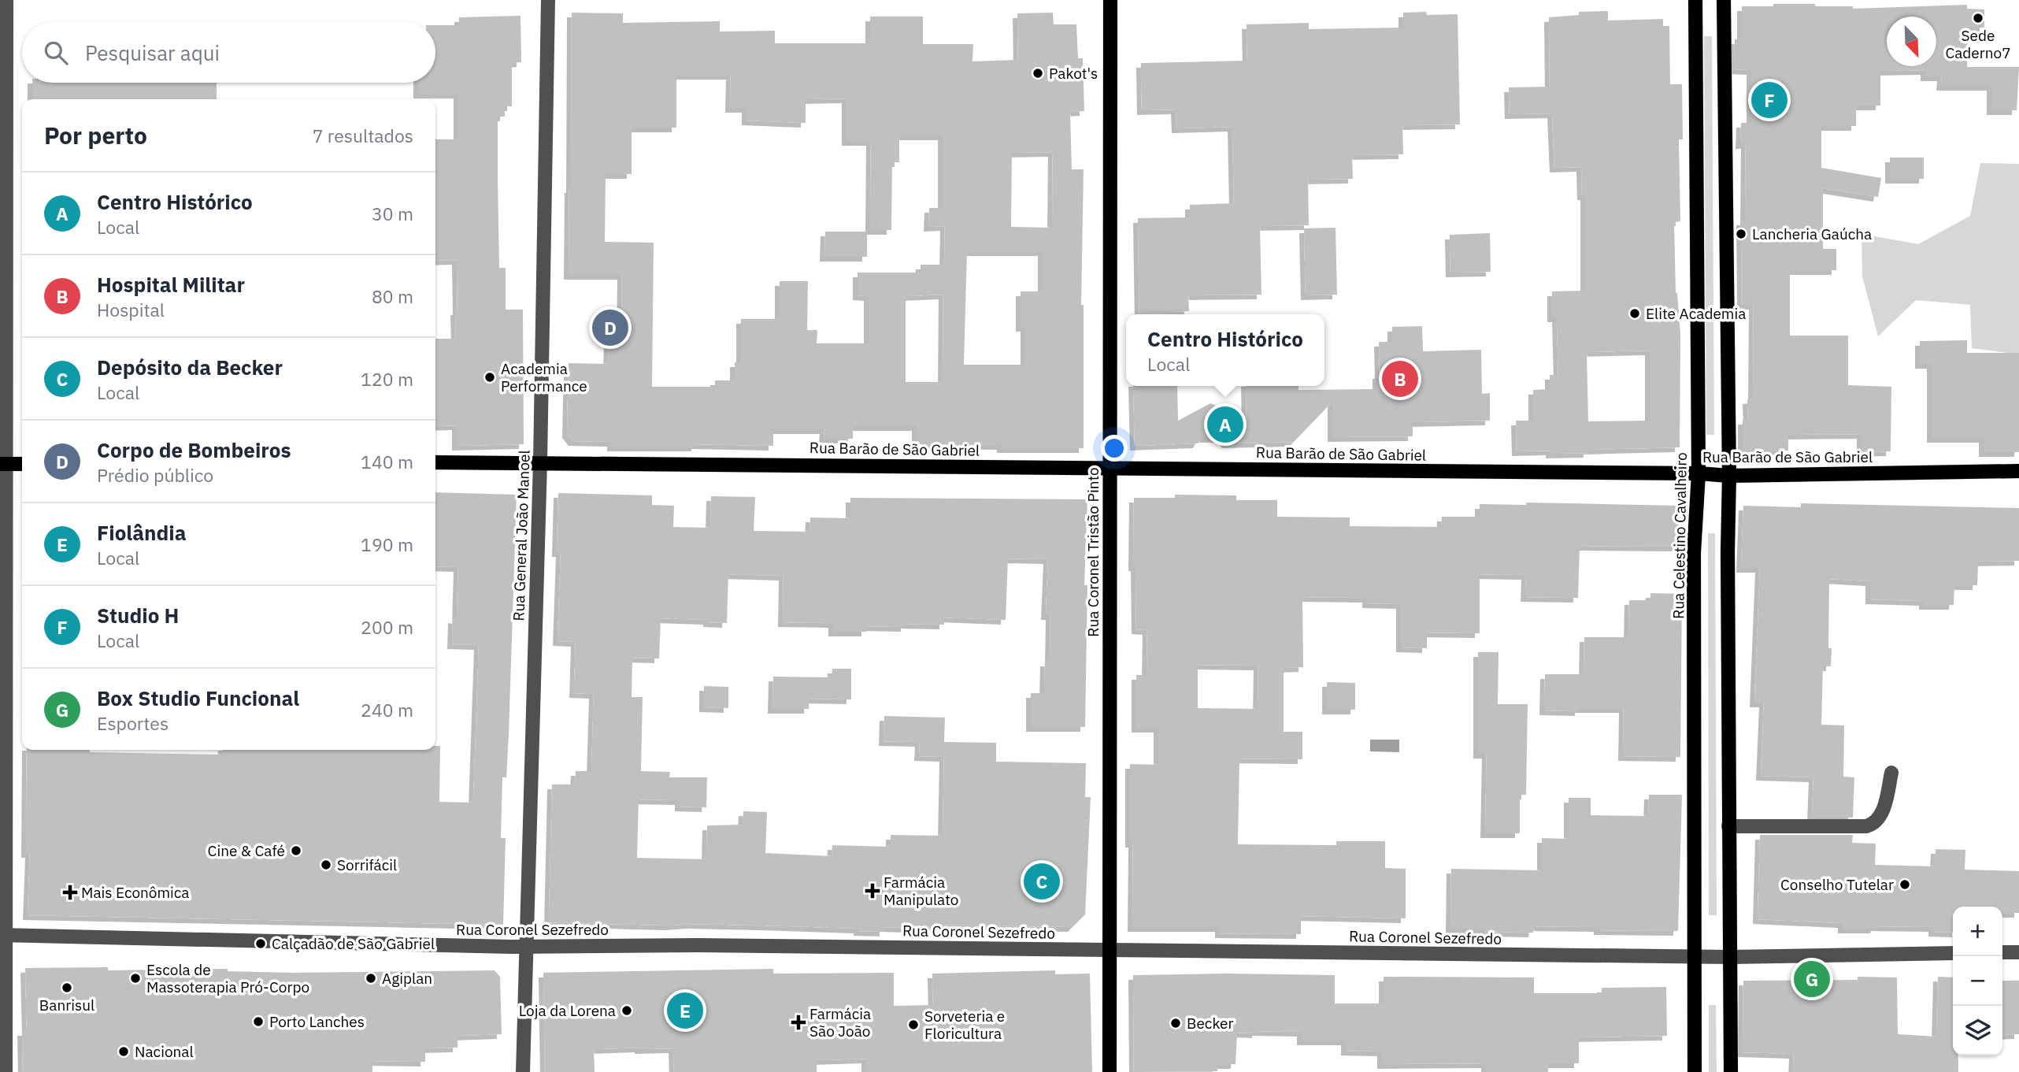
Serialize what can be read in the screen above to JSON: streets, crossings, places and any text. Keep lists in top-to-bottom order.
{
  "streets": {
    "main road": ["Rua Barão de São Gabriel", "Rua Celestino Cavalheiro", "Rua Coronel Tristão Pinto"],
    "street": ["Rua General João Manoel", "Rua Coronel Sezefredo"]
  },
  "crossings": [
    ["Rua Barão de São Gabriel", "Rua General João Manoel"],
    ["Rua Barão de São Gabriel", "Rua Celestino Cavalheiro"],
    ["Rua Barão de São Gabriel", "Rua Coronel Tristão Pinto"],
    ["Rua General João Manoel", "Rua Coronel Sezefredo"],
    ["Rua Celestino Cavalheiro", "Rua Coronel Sezefredo"],
    ["Rua Coronel Tristão Pinto", "Rua Coronel Sezefredo"]
  ],
  "places": {
    "other": [
      "Sede Caderno7",
      "Pakot's",
      "Lancheria Gaúcha",
      "Elite Academia",
      "Academia Performance",
      "Cine & Café",
      "Sorrifácil",
      "Conselho Tutelar",
      "Calçadão de São Gabriel",
      "Escola de Massoterapia Pró-Corpo",
      "Agiplan",
      "Banrisul",
      "Loja da Lorena",
      "Porto Lanches",
      "Becker",
      "Sorveteria e Floricultura",
      "Nacional"
    ],
    "health": ["Farmácia Manipulato", "Mais Econômica", "Farmácia São João"]
  },
  "north": "bottom right",
  "page": {
    "search": "Pesquisar aqui",
    "pins": [
      "F",
      "D",
      "B",
      "A",
      "C",
      "G",
      "E"
    ],
    "heading": ["Por perto", "7 resultados"],
    "list": [
      {
        "mark": "A",
        "name": "Centro Histórico",
        "note": "Local",
        "value": "30 m"
      },
      {
        "mark": "B",
        "name": "Hospital Militar",
        "note": "Hospital",
        "value": "80 m"
      },
      {
        "mark": "C",
        "name": "Depósito da Becker",
        "note": "Local",
        "value": "120 m"
      },
      {
        "mark": "D",
        "name": "Corpo de Bombeiros",
        "note": "Prédio público",
        "value": "140 m"
      },
      {
        "mark": "E",
        "name": "Fiolândia",
        "note": "Local",
        "value": "190 m"
      },
      {
        "mark": "F",
        "name": "Studio H",
        "note": "Local",
        "value": "200 m"
      },
      {
        "mark": "G",
        "name": "Box Studio Funcional",
        "note": "Esportes",
        "value": "240 m"
      }
    ],
    "popup": ["Centro Histórico", "Local"],
    "map_buttons": ["+", "−"]
  }
}
